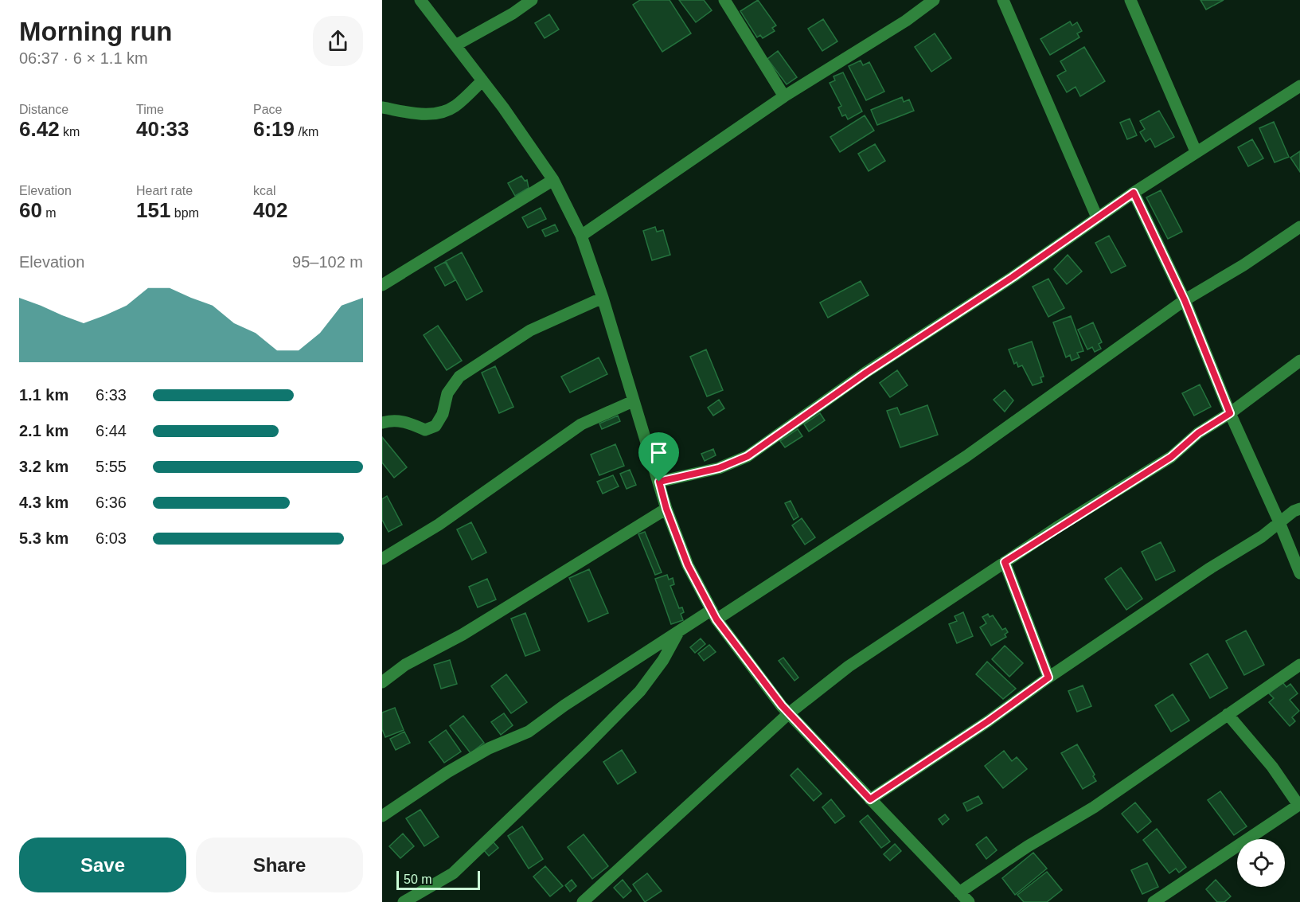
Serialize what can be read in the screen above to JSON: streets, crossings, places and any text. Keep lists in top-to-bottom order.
{
  "scale_bar": "50 m",
  "page": {
    "heading": ["Morning run", "06:37 · 6 × 1.1 km"],
    "stats": [
      ["Distance", "6.42 km"],
      ["Time", "40:33"],
      ["Pace", "6:19 /km"],
      ["Elevation", "60 m"],
      ["Heart rate", "151 bpm"],
      ["kcal", "402"]
    ],
    "chart": ["Elevation", "95–102 m"],
    "list": [
      {
        "name": "1.1 km",
        "note": "6:33"
      },
      {
        "name": "2.1 km",
        "note": "6:44"
      },
      {
        "name": "3.2 km",
        "note": "5:55"
      },
      {
        "name": "4.3 km",
        "note": "6:36"
      },
      {
        "name": "5.3 km",
        "note": "6:03"
      }
    ],
    "buttons": ["Save", "Share"],
    "scale": "50 m"
  }
}
